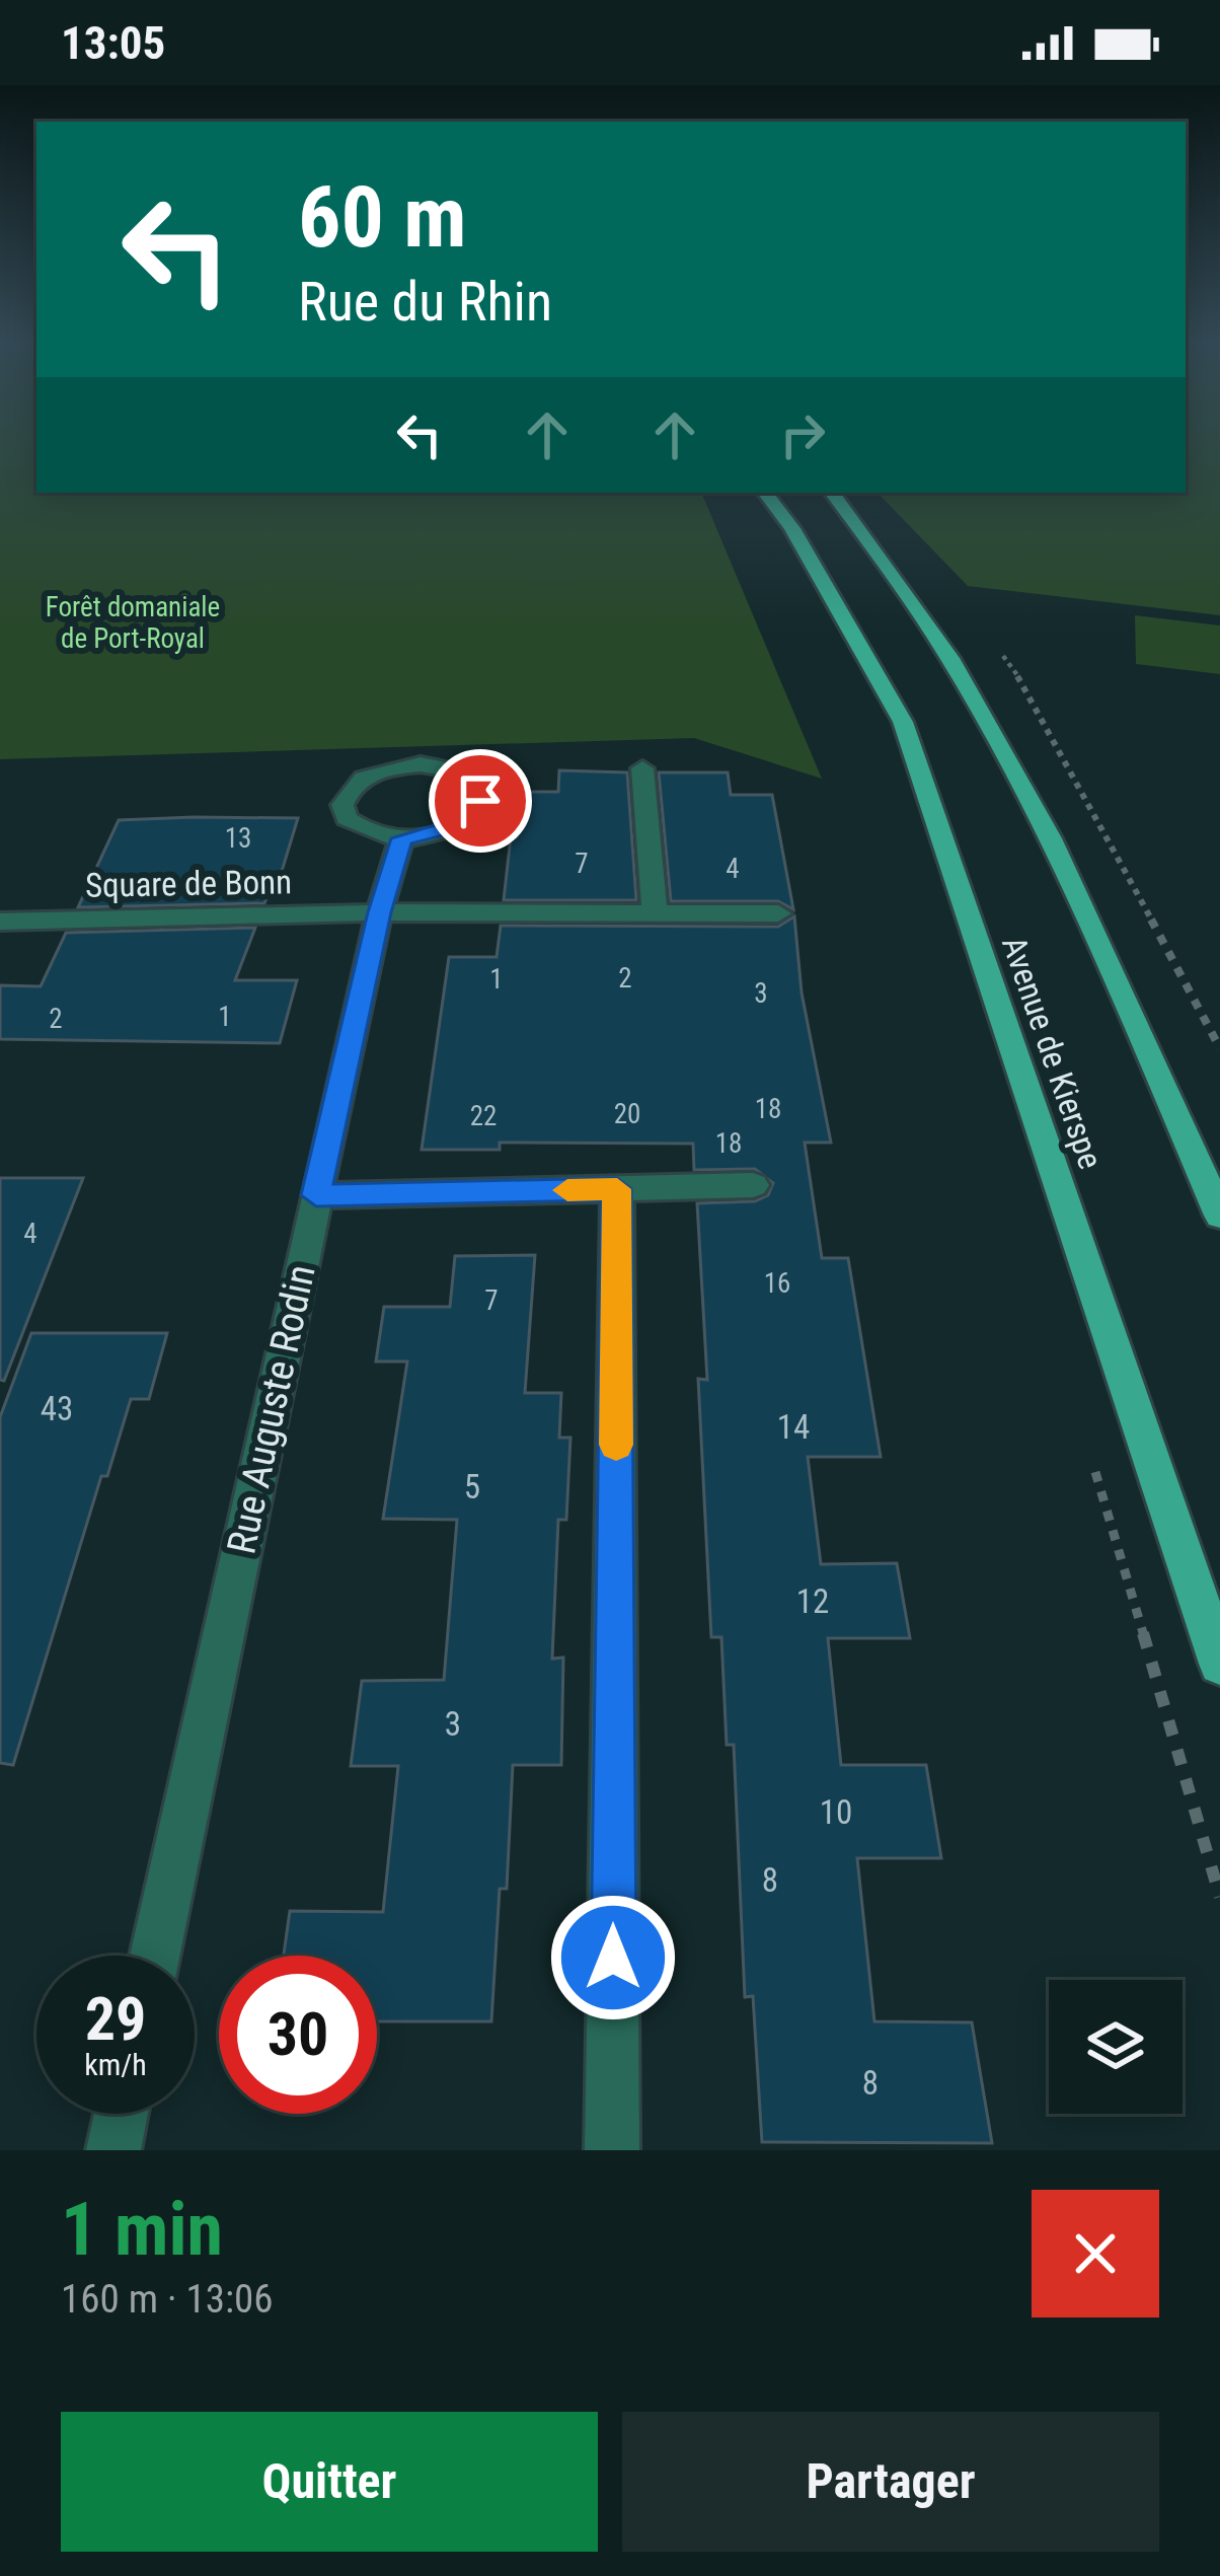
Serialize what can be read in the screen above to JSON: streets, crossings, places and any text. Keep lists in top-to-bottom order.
{
  "streets": {
    "main road": ["Avenue de Kierspe"],
    "street": ["Square de Bonn", "Rue Auguste Rodin"]
  },
  "crossings": [
    ["Square de Bonn", "Rue Auguste Rodin"]
  ],
  "parks": ["Forêt domaniale de Port-Royal"],
  "house_numbers": [
    "13",
    "7",
    "4",
    "2",
    "1",
    "3",
    "1",
    "2",
    "18",
    "20",
    "22",
    "18",
    "4",
    "16",
    "7",
    "43",
    "14",
    "5",
    "12",
    "3",
    "10",
    "8",
    "8"
  ],
  "page": {
    "status": "13:05",
    "turn": ["60 m", "Rue du Rhin"],
    "speed": "29 km/h",
    "limit": "30",
    "heading": ["1 min", "160 m · 13:06"],
    "buttons": ["Quitter", "Partager"]
  }
}
